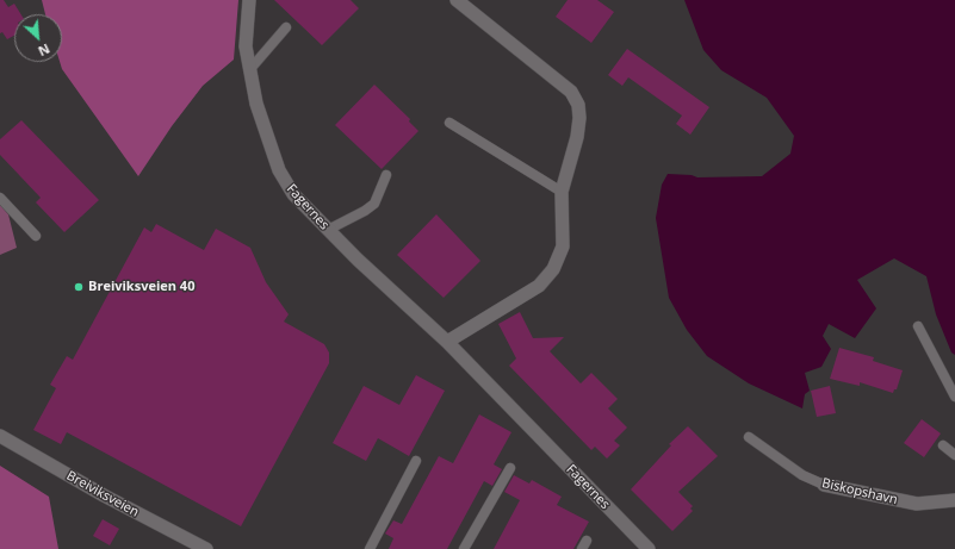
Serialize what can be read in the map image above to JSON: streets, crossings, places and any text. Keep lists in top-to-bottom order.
{
  "streets": {
    "street": ["Fagernes", "Biskopshavn", "Breiviksveien"]
  },
  "places": ["Breiviksveien 40"],
  "north": "bottom right"
}
